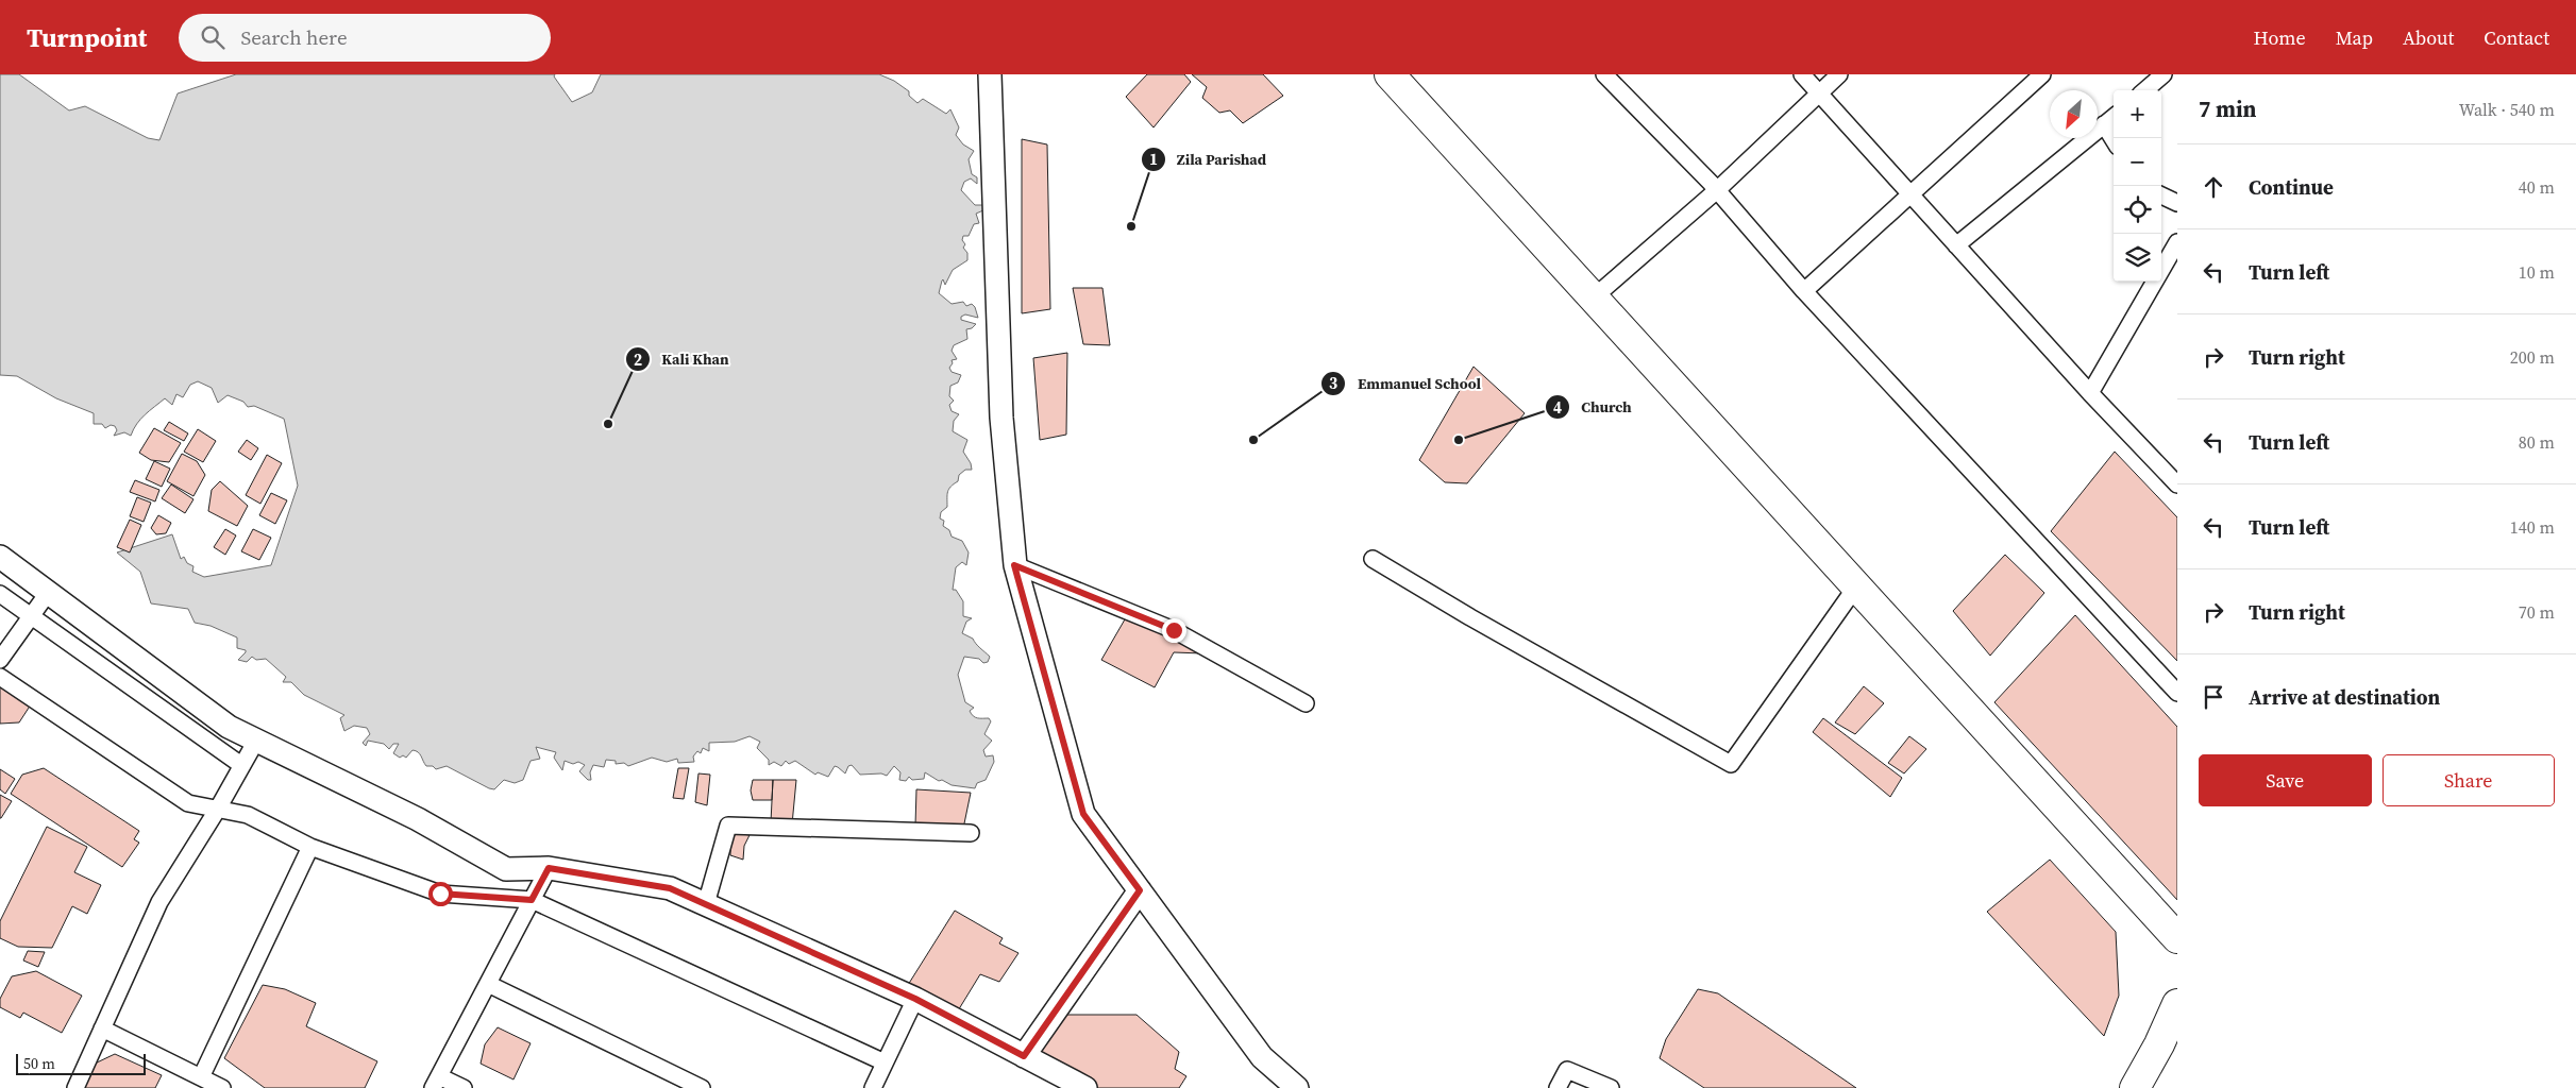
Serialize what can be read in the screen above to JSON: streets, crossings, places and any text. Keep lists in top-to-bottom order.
{
  "places": [
    "Zila Parishad",
    "Kali Khan",
    "Emmanuel School",
    "Church"
  ],
  "scale_bar": "50 m",
  "north": "bottom left",
  "page": {
    "header": "Turnpoint",
    "search": "Search here",
    "nav": [
      "Home",
      "Map",
      "About",
      "Contact"
    ],
    "heading": ["7 min", "Walk · 540 m"],
    "map_buttons": ["+", "−"],
    "list": [
      ["Continue", "40 m"],
      ["Turn left", "10 m"],
      ["Turn right", "200 m"],
      ["Turn left", "80 m"],
      ["Turn left", "140 m"],
      ["Turn right", "70 m"],
      "Arrive at destination"
    ],
    "buttons": ["Save", "Share"],
    "scale": "50 m"
  }
}
